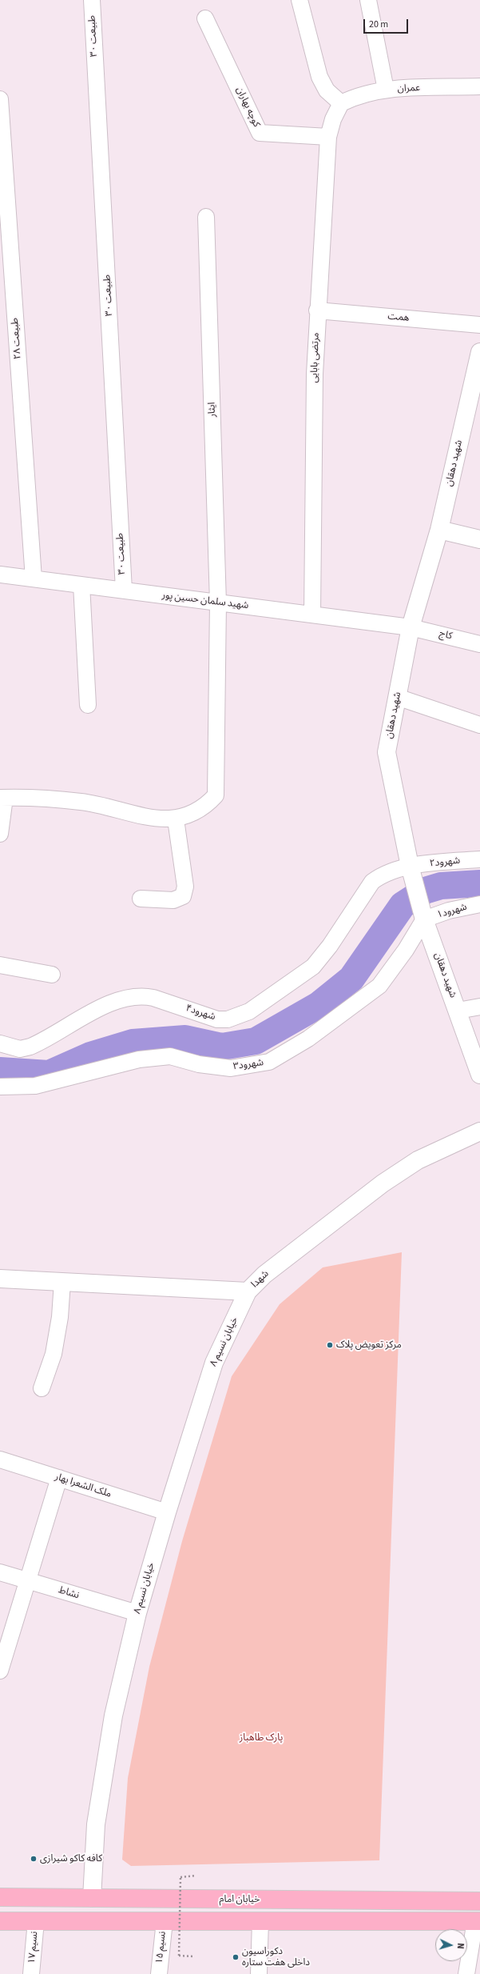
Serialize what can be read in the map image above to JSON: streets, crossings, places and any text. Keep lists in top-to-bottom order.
{
  "streets": {
    "main road": ["خیابان امام"],
    "street": [
      "طبیعت ۳۰",
      "عمران",
      "کوچه بهاران",
      "همت",
      "طبیعت ۲۸",
      "مرتضی بابایی",
      "ایثار",
      "شهید دهقان",
      "شهید سلمان حسین پور",
      "کاج",
      "شهرود۲",
      "شهرود۱",
      "شهرود۴",
      "شهرود۳",
      "شهدا",
      "خیابان نسیم ۸",
      "ملک الشعرا بهار",
      "نشاط",
      "نسیم ۱۷",
      "نسیم ۱۵"
    ]
  },
  "crossings": [
    ["طبیعت ۳۰", "شهید سلمان حسین پور"],
    ["عمران", "مرتضی بابایی"],
    ["کوچه بهاران", "مرتضی بابایی"],
    ["همت", "مرتضی بابایی"],
    ["طبیعت ۲۸", "شهید سلمان حسین پور"],
    ["مرتضی بابایی", "شهید سلمان حسین پور"],
    ["ایثار", "شهید سلمان حسین پور"],
    ["شهید دهقان", "شهید سلمان حسین پور"],
    ["شهید دهقان", "کاج"],
    ["شهید دهقان", "شهرود۲"],
    ["شهید دهقان", "شهرود۱"],
    ["شهید دهقان", "شهرود۴"],
    ["شهید دهقان", "شهرود۳"],
    ["شهید سلمان حسین پور", "کاج"],
    ["شهرود۲", "شهرود۴"],
    ["شهرود۱", "شهرود۳"],
    ["شهدا", "خیابان نسیم ۸"],
    ["خیابان نسیم ۸", "ملک الشعرا بهار"],
    ["خیابان نسیم ۸", "نشاط"],
    ["خیابان نسیم ۸", "خیابان امام"]
  ],
  "parks": ["پارک طاهباز"],
  "places": ["مرکز تعویض پلاک", "کافه کاکو شیرازی", "دکوراسیون داخلی هفت ستاره"],
  "scale_bar": "20 m",
  "north": "right"
}
